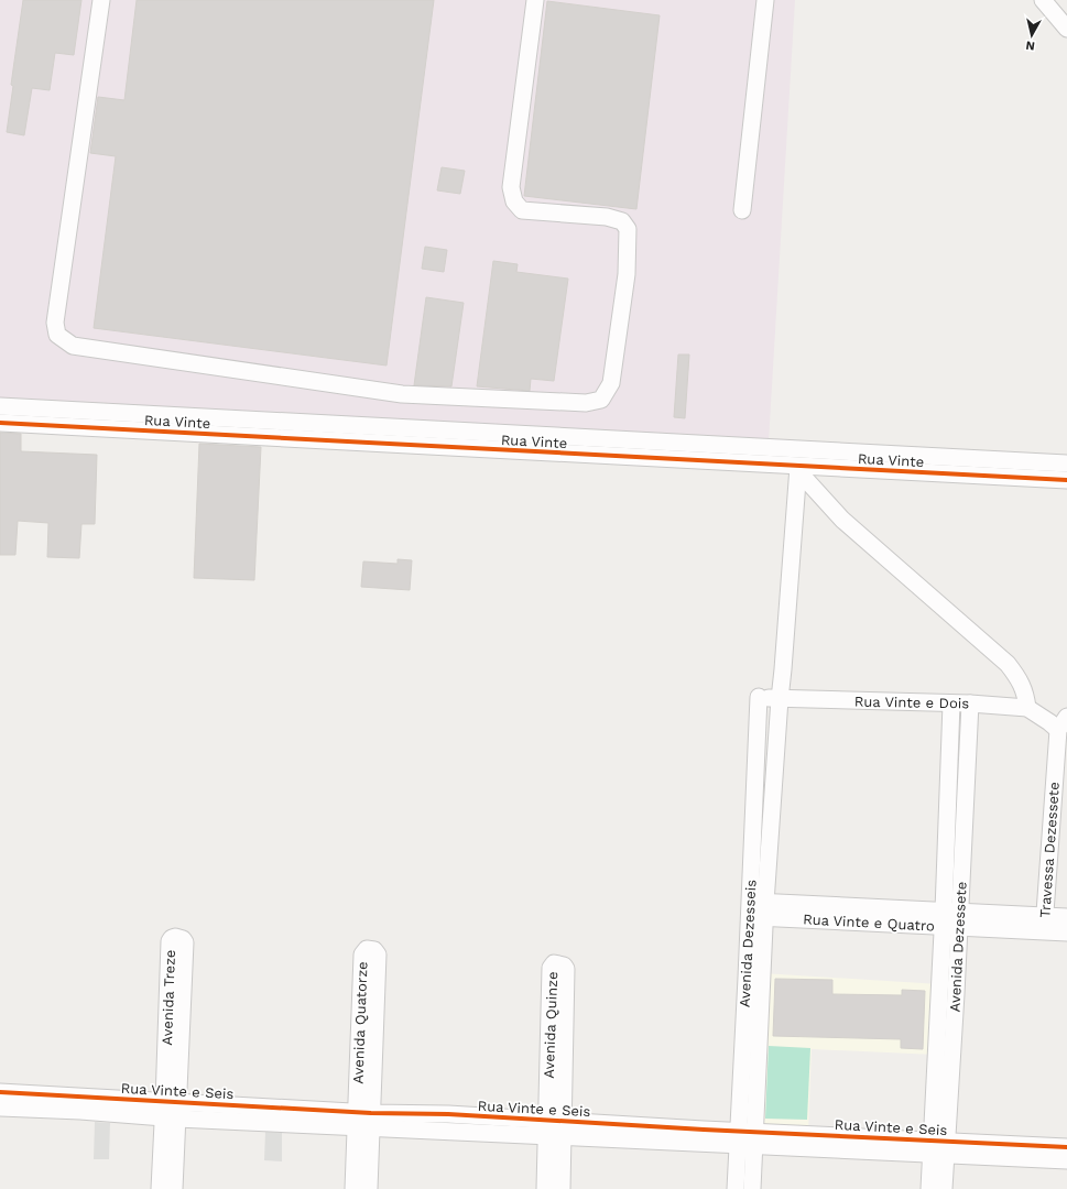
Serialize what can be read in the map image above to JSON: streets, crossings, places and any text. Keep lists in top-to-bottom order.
{
  "streets": {
    "street": [
      "Rua Vinte",
      "Rua Vinte e Dois",
      "Travessa Dezessete",
      "Rua Vinte e Quatro",
      "Avenida Dezesseis",
      "Avenida Dezessete",
      "Avenida Treze",
      "Avenida Quatorze",
      "Avenida Quinze",
      "Rua Vinte e Seis"
    ]
  },
  "crossings": [
    ["Rua Vinte", "Avenida Dezesseis"],
    ["Rua Vinte e Dois", "Travessa Dezessete"],
    ["Rua Vinte e Dois", "Avenida Dezesseis"],
    ["Rua Vinte e Dois", "Avenida Dezessete"],
    ["Travessa Dezessete", "Rua Vinte e Quatro"],
    ["Rua Vinte e Quatro", "Avenida Dezesseis"],
    ["Rua Vinte e Quatro", "Avenida Dezessete"],
    ["Avenida Dezesseis", "Rua Vinte e Seis"],
    ["Avenida Dezessete", "Rua Vinte e Seis"],
    ["Avenida Treze", "Rua Vinte e Seis"],
    ["Avenida Quatorze", "Rua Vinte e Seis"],
    ["Avenida Quinze", "Rua Vinte e Seis"]
  ],
  "north": "bottom"
}
